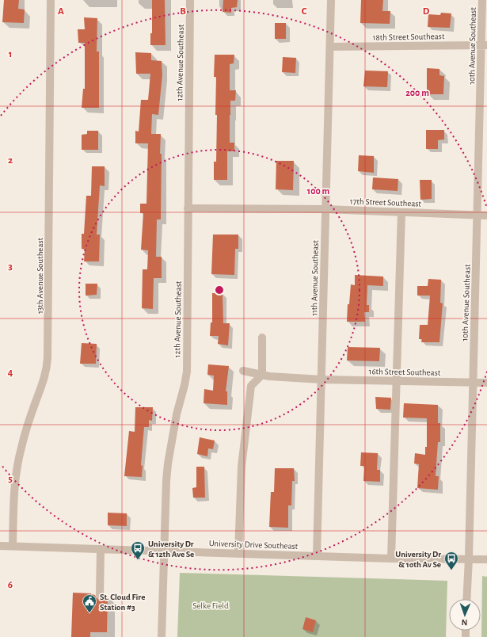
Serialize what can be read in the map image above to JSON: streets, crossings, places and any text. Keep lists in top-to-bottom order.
{
  "streets": {
    "street": [
      "18th Street Southeast",
      "10th Avenue Southeast",
      "12th Avenue Southeast",
      "17th Street Southeast",
      "13th Avenue Southeast",
      "11th Avenue Southeast",
      "16th Street Southeast",
      "University Drive Southeast"
    ]
  },
  "crossings": [
    ["18th Street Southeast", "10th Avenue Southeast"],
    ["18th Street Southeast", "11th Avenue Southeast"],
    ["10th Avenue Southeast", "17th Street Southeast"],
    ["10th Avenue Southeast", "16th Street Southeast"],
    ["10th Avenue Southeast", "University Drive Southeast"],
    ["12th Avenue Southeast", "17th Street Southeast"],
    ["12th Avenue Southeast", "University Drive Southeast"],
    ["17th Street Southeast", "11th Avenue Southeast"],
    ["13th Avenue Southeast", "University Drive Southeast"],
    ["11th Avenue Southeast", "16th Street Southeast"],
    ["11th Avenue Southeast", "University Drive Southeast"]
  ],
  "parks": ["Selke Field"],
  "places": {
    "bus stop": ["University Dr & 12th Ave Se", "University Dr & 10th Av Se"],
    "public building": ["St. Cloud Fire Station #3"]
  },
  "north": "bottom",
  "grid": {
    "columns": [
      "A",
      "B",
      "C",
      "D"
    ],
    "rows": [
      "1",
      "2",
      "3",
      "4",
      "5",
      "6"
    ]
  },
  "rings": ["200 m", "100 m"]
}
